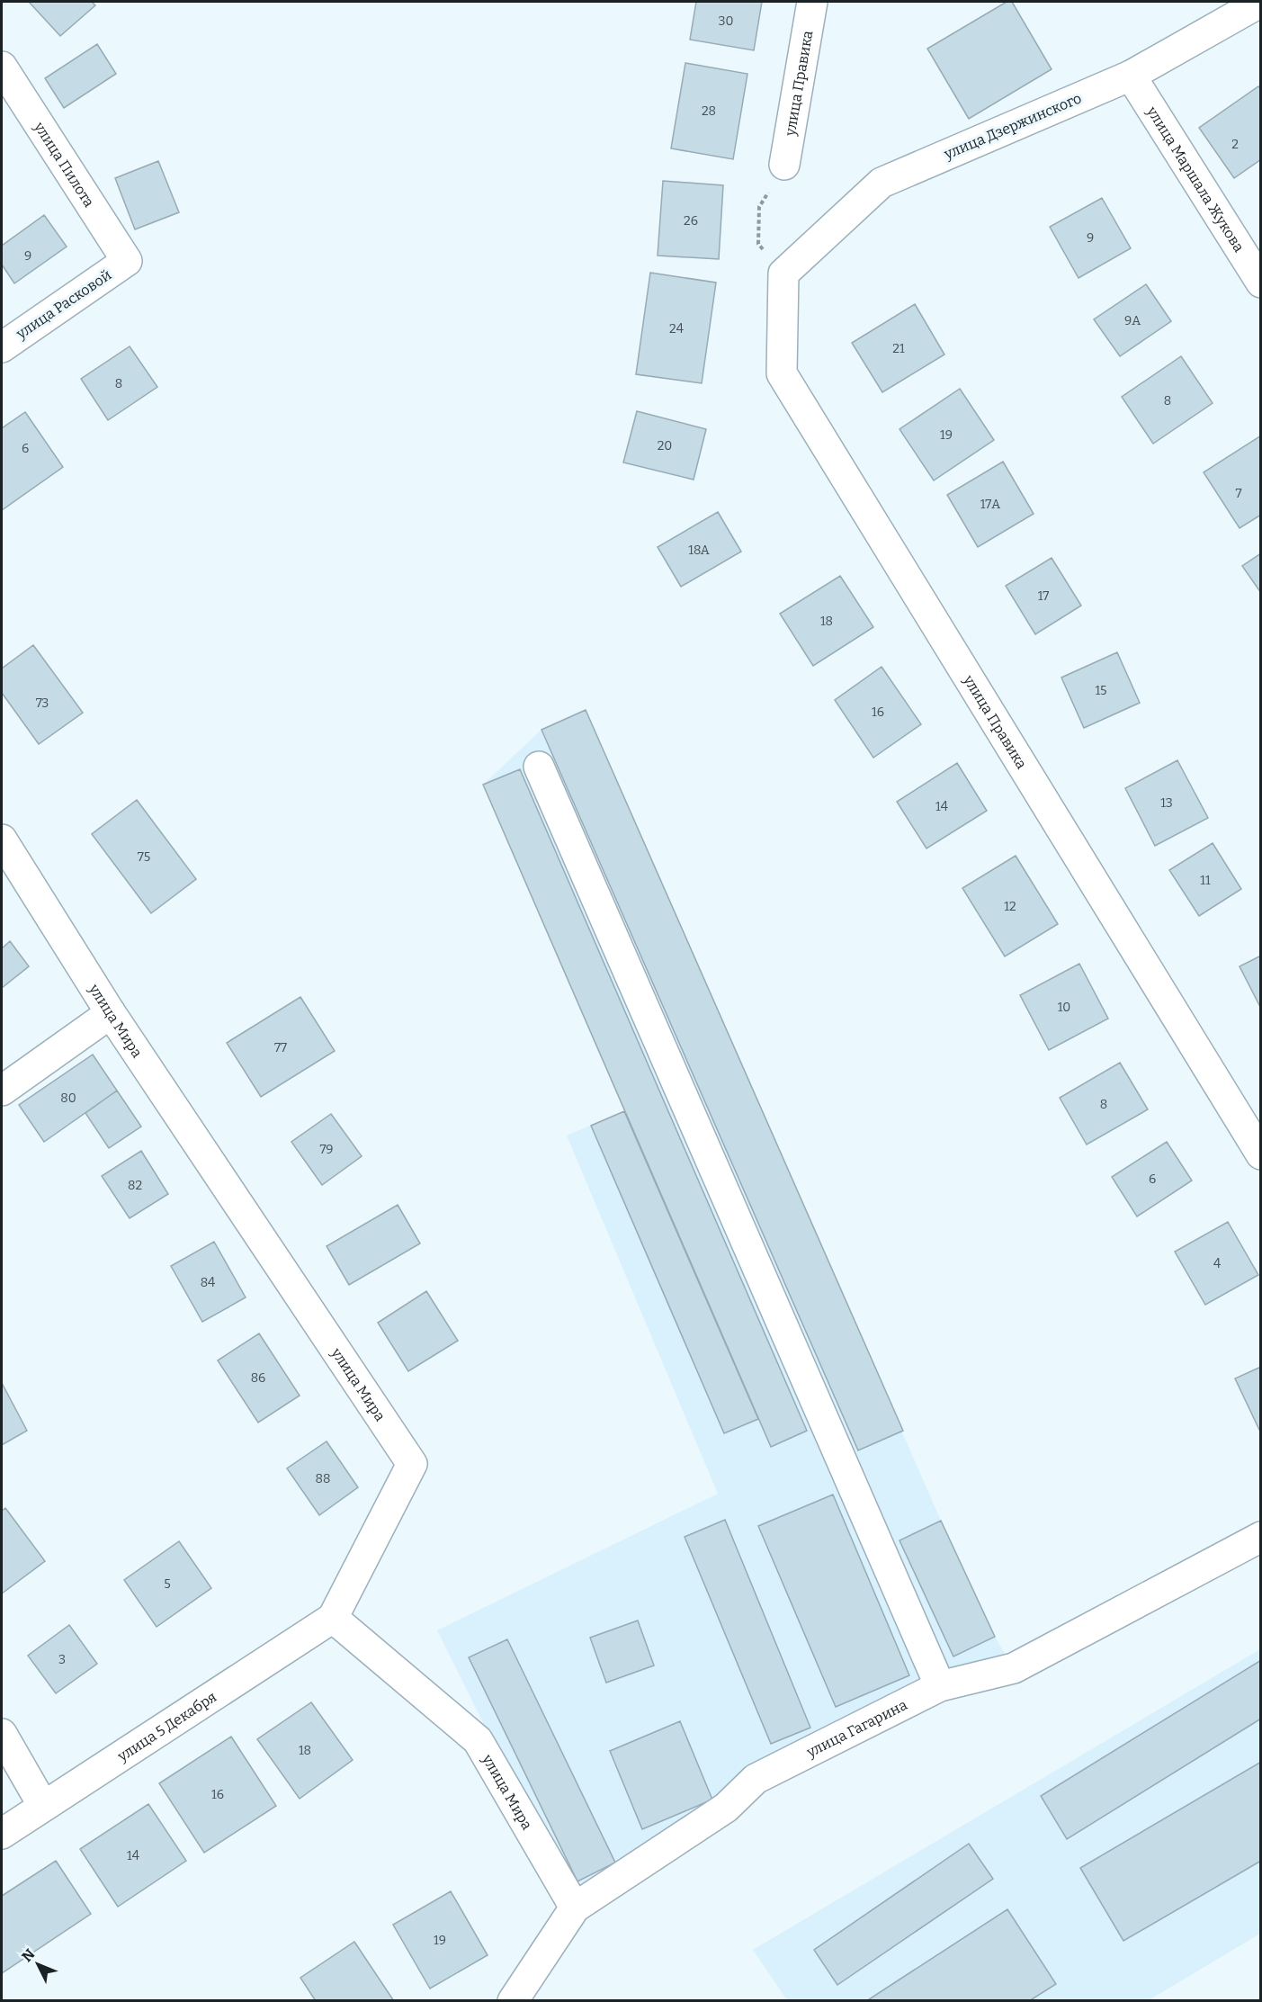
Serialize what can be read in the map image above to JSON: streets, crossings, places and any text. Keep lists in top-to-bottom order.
{
  "streets": {
    "street": [
      "улица Правика",
      "улица Дзержинского",
      "улица Пилота",
      "улица Маршала Жукова",
      "улица Расковой",
      "улица Мира",
      "улица 5 Декабря",
      "улица Гагарина"
    ]
  },
  "crossings": [
    ["улица Правика", "улица Дзержинского"],
    ["улица Дзержинского", "улица Маршала Жукова"],
    ["улица Пилота", "улица Расковой"],
    ["улица Мира", "улица 5 Декабря"],
    ["улица Мира", "улица Гагарина"]
  ],
  "house_numbers": [
    "30",
    "28",
    "2",
    "26",
    "9",
    "9",
    "9А",
    "24",
    "21",
    "8",
    "8",
    "19",
    "20",
    "6",
    "7",
    "17А",
    "18А",
    "17",
    "18",
    "15",
    "73",
    "16",
    "13",
    "14",
    "75",
    "11",
    "12",
    "10",
    "77",
    "80",
    "8",
    "79",
    "6",
    "82",
    "4",
    "84",
    "86",
    "88",
    "5",
    "3",
    "18",
    "16",
    "14",
    "19"
  ],
  "north": "top left"
}
